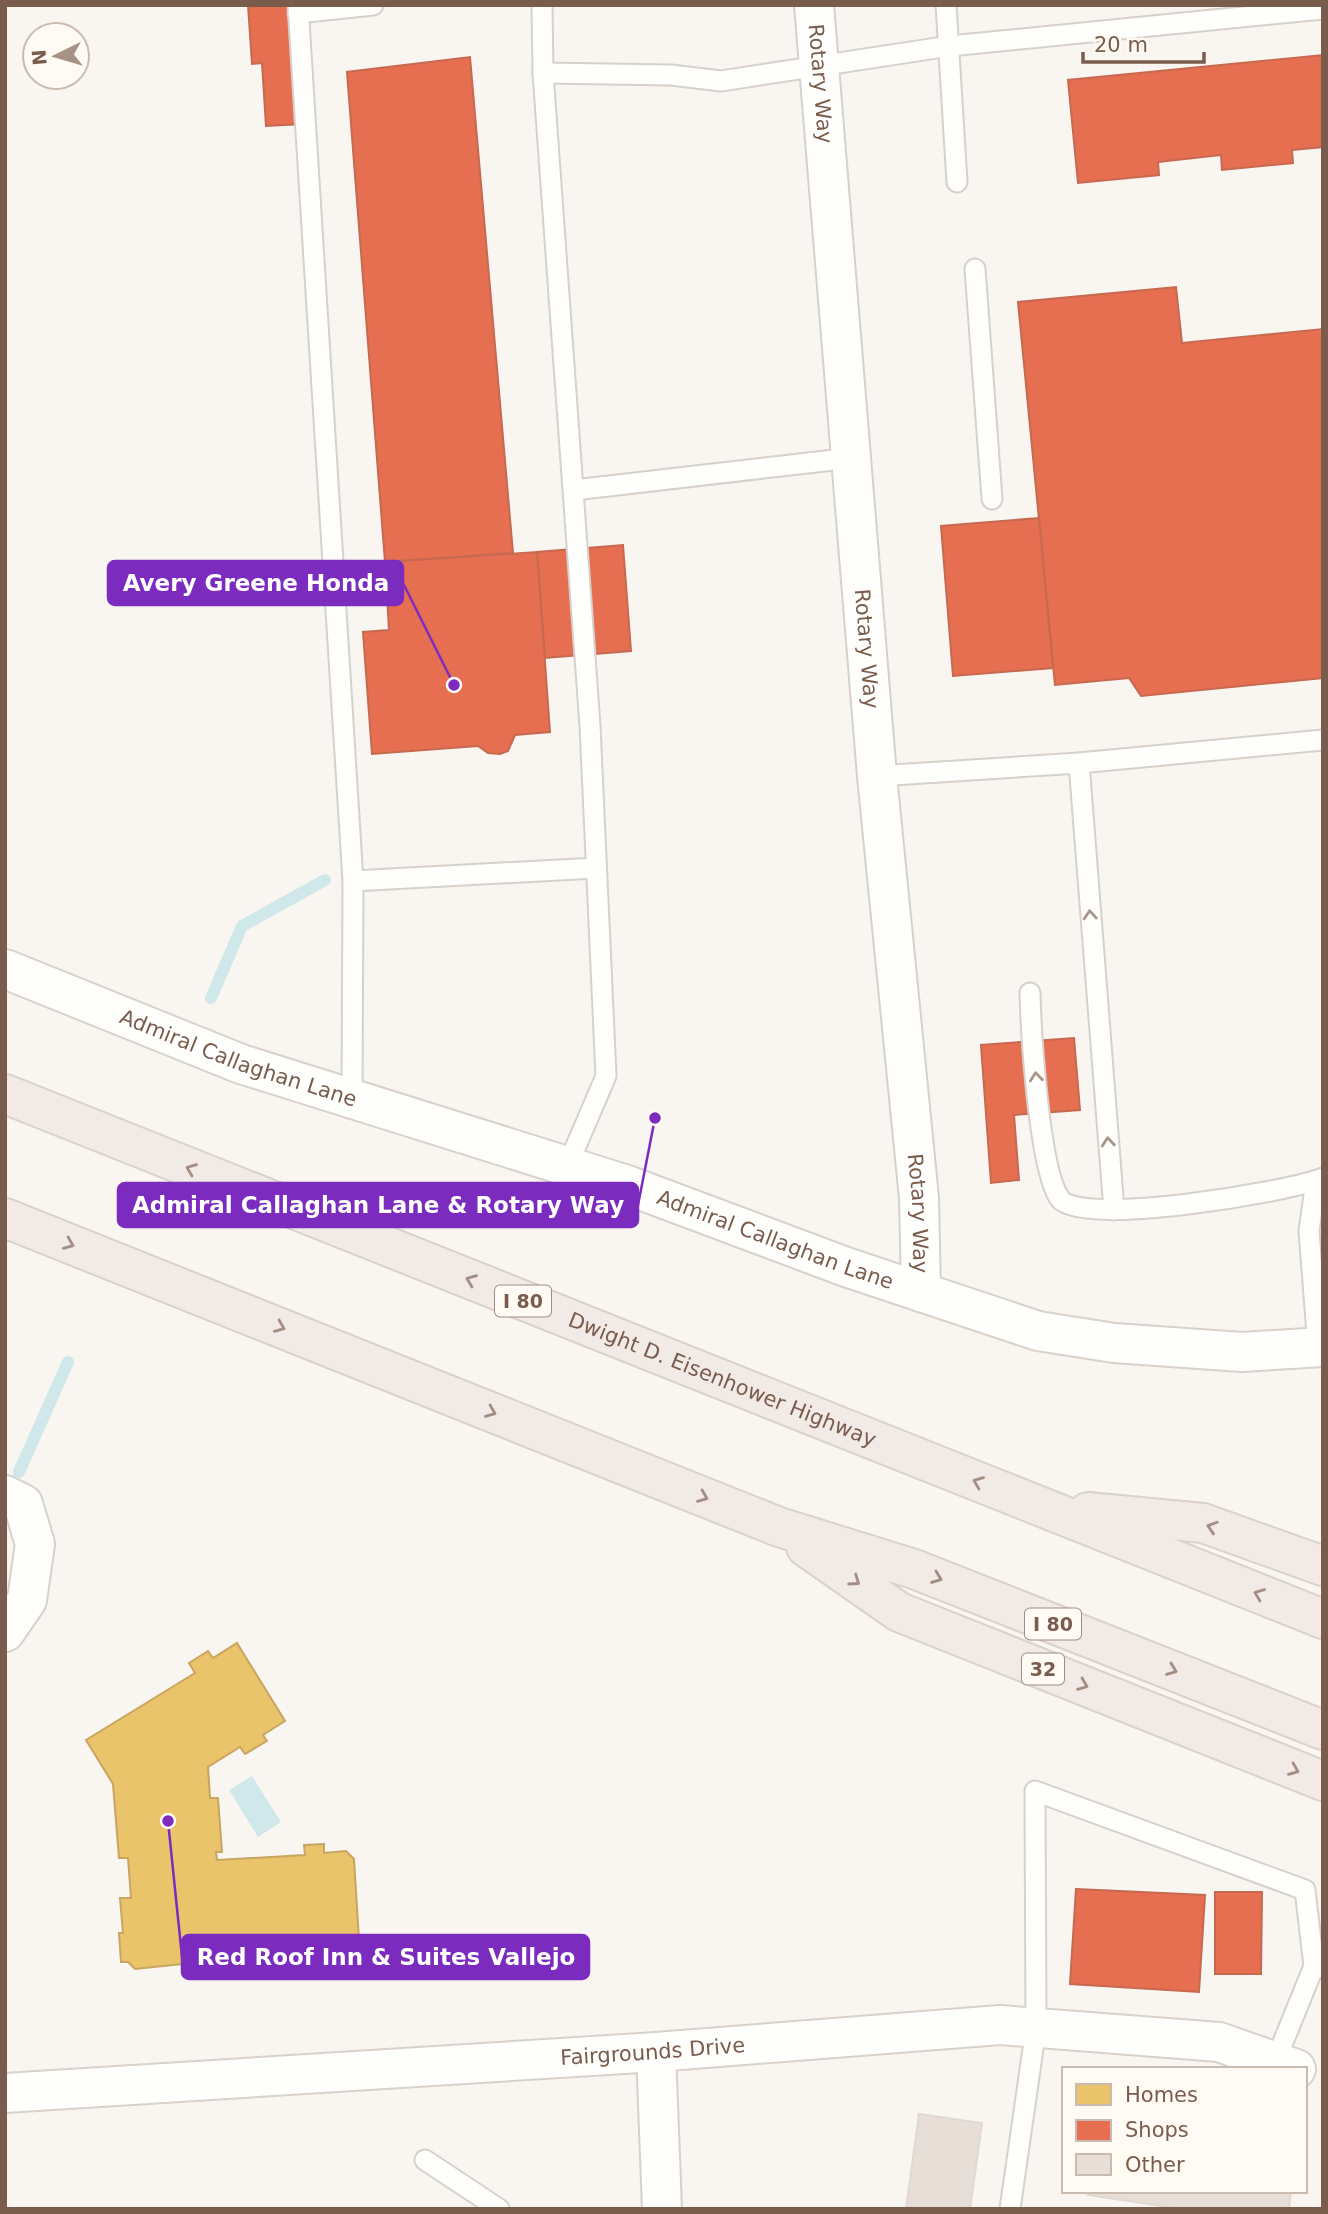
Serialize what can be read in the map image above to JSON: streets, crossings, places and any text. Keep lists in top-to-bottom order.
{
  "streets": {
    "highway": ["I 80", "Dwight D. Eisenhower Highway", "32"],
    "main road": ["Rotary Way", "Admiral Callaghan Lane", "Fairgrounds Drive"]
  },
  "crossings": [
    ["Rotary Way", "Admiral Callaghan Lane"],
    ["I 80", "32"]
  ],
  "places": ["Avery Greene Honda", "Admiral Callaghan Lane & Rotary Way", "Red Roof Inn & Suites Vallejo"],
  "legend": ["Homes", "Shops", "Other"],
  "scale_bar": "20 m",
  "north": "left"
}
